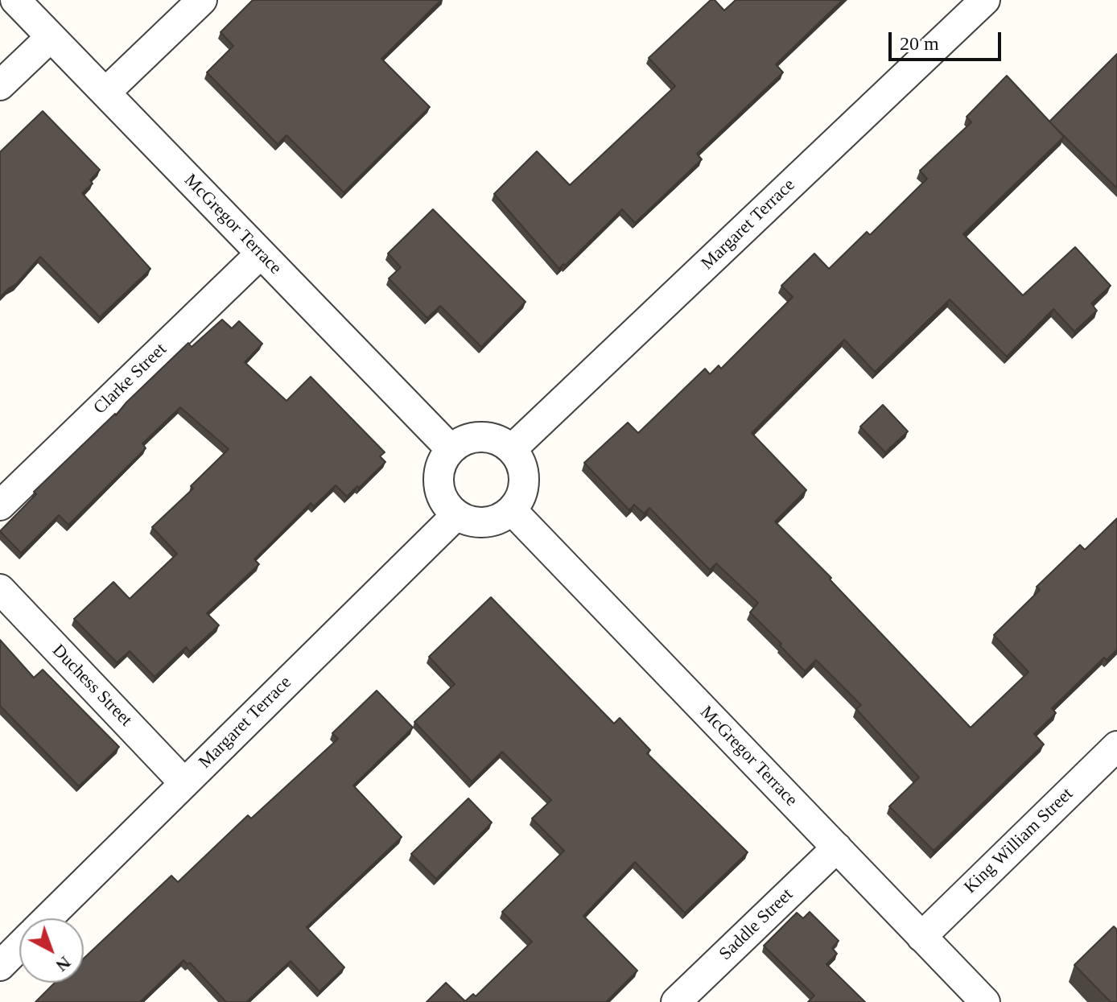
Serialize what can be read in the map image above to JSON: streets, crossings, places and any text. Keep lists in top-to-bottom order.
{
  "streets": {
    "street": [
      "McGregor Terrace",
      "Margaret Terrace",
      "Clarke Street",
      "Duchess Street",
      "King William Street",
      "Saddle Street"
    ]
  },
  "crossings": [
    ["McGregor Terrace", "Margaret Terrace"],
    ["McGregor Terrace", "Clarke Street"],
    ["McGregor Terrace", "King William Street"],
    ["McGregor Terrace", "Saddle Street"],
    ["Margaret Terrace", "Duchess Street"]
  ],
  "scale_bar": "20 m",
  "north": "bottom right"
}
